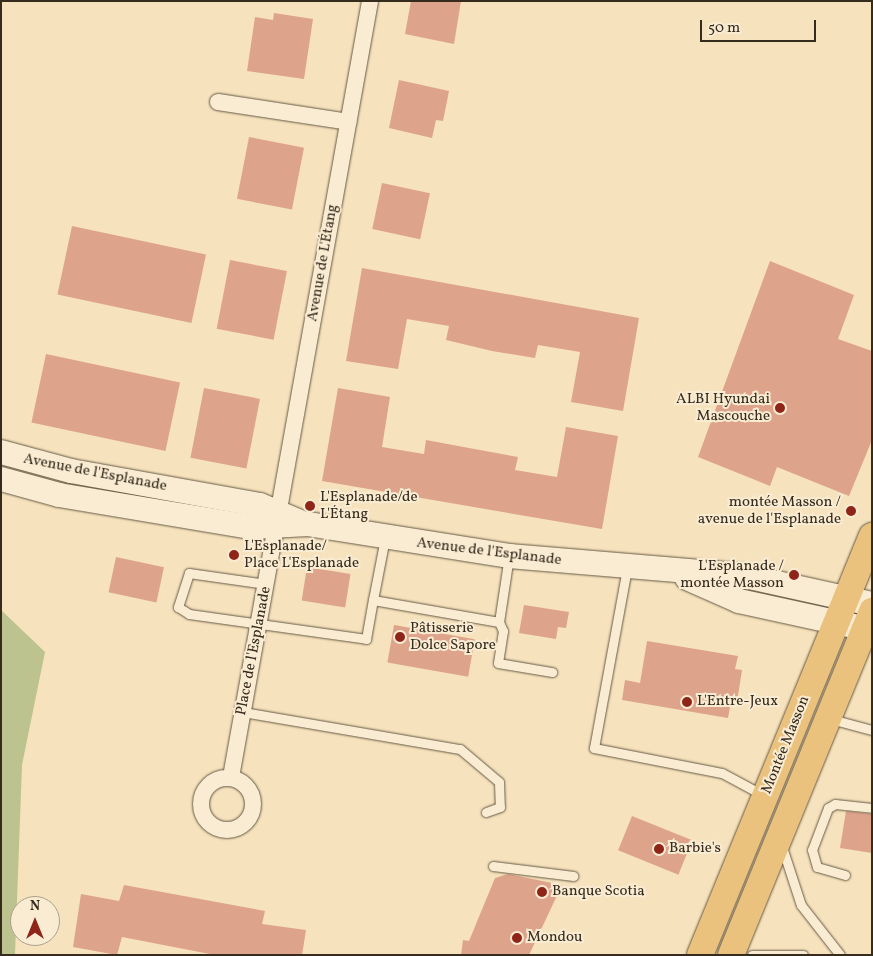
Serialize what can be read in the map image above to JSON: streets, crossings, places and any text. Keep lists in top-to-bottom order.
{
  "streets": {
    "main road": ["Montée Masson"],
    "street": ["Avenue de L'Étang", "Avenue de l'Esplanade", "Place de l'Esplanade"]
  },
  "crossings": [
    ["Avenue de L'Étang", "Avenue de l'Esplanade"],
    ["Avenue de L'Étang", "Place de l'Esplanade"],
    ["Avenue de l'Esplanade", "Place de l'Esplanade"],
    ["Avenue de l'Esplanade", "Montée Masson"]
  ],
  "places": [
    "ALBI Hyundai Mascouche",
    "L'Esplanade/de L'Étang",
    "montée Masson / avenue de l'Esplanade",
    "L'Esplanade/ Place L'Esplanade",
    "L'Esplanade / montée Masson",
    "Pâtisserie Dolce Sapore",
    "L'Entre-Jeux",
    "Barbie's",
    "Banque Scotia",
    "Mondou"
  ],
  "scale_bar": "50 m",
  "north": "top"
}
